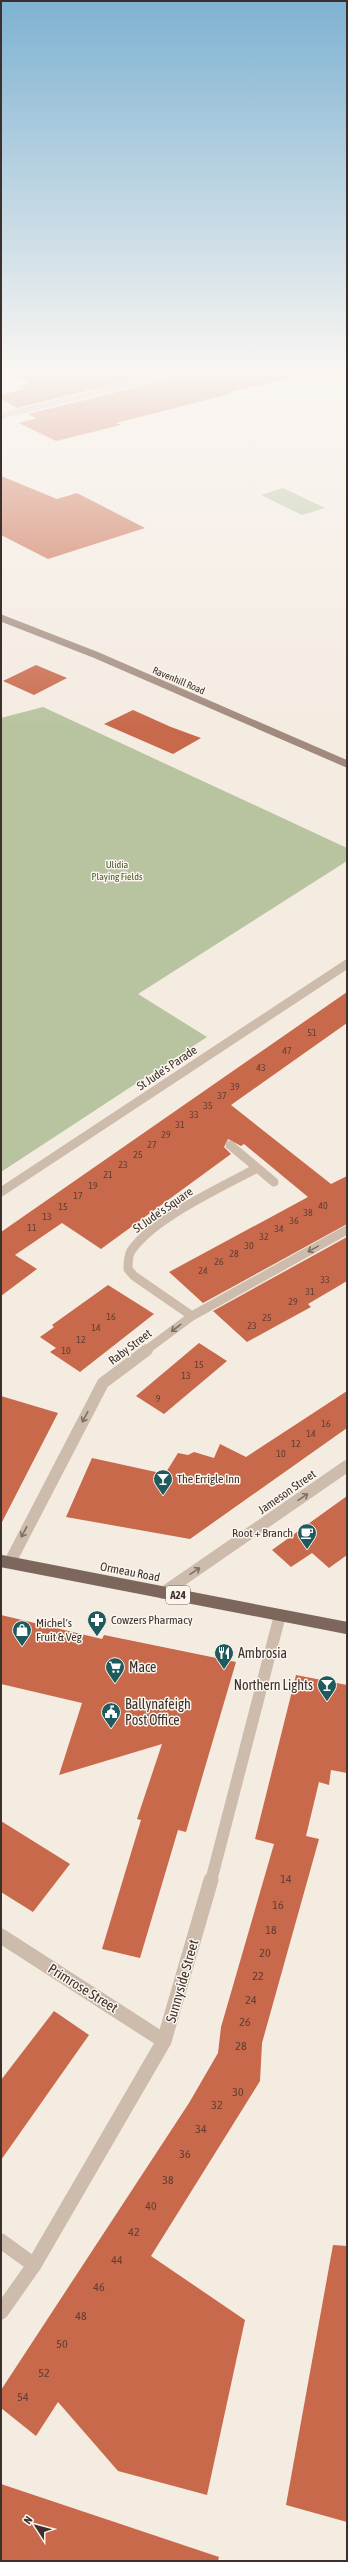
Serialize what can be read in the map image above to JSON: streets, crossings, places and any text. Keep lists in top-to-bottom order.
{
  "streets": {
    "main road": ["Ravenhill Road", "Ormeau Road", "A24"],
    "street": [
      "St Jude's Parade",
      "St Jude's Square",
      "Raby Street",
      "Jameson Street",
      "Sunnyside Street",
      "Primrose Street"
    ]
  },
  "crossings": [
    ["St Jude's Square", "Raby Street"],
    ["Raby Street", "Ormeau Road"],
    ["Jameson Street", "Ormeau Road"],
    ["Ormeau Road", "Sunnyside Street"],
    ["Sunnyside Street", "Primrose Street"]
  ],
  "one_way": ["Raby Street", "Jameson Street"],
  "parks": ["Ulidia Playing Fields"],
  "places": {
    "bar": ["The Errigle Inn", "Northern Lights"],
    "cafe": ["Root + Branch"],
    "pharmacy": ["Cowzers Pharmacy"],
    "shop": ["Michel's Fruit & Veg"],
    "restaurant": ["Ambrosia"],
    "supermarket": ["Mace"],
    "public building": ["Ballynafeigh Post Office"]
  },
  "house_numbers": [
    "51",
    "47",
    "43",
    "39",
    "37",
    "35",
    "33",
    "31",
    "29",
    "27",
    "25",
    "23",
    "21",
    "19",
    "17",
    "40",
    "15",
    "38",
    "13",
    "36",
    "11",
    "34",
    "32",
    "30",
    "28",
    "26",
    "24",
    "33",
    "31",
    "29",
    "16",
    "25",
    "23",
    "14",
    "12",
    "10",
    "15",
    "13",
    "9",
    "16",
    "14",
    "12",
    "10",
    "14",
    "16",
    "18",
    "20",
    "22",
    "24",
    "26",
    "28",
    "30",
    "32",
    "34",
    "36",
    "38",
    "40",
    "42",
    "44",
    "46",
    "48",
    "50",
    "52",
    "54"
  ],
  "north": "top left"
}
